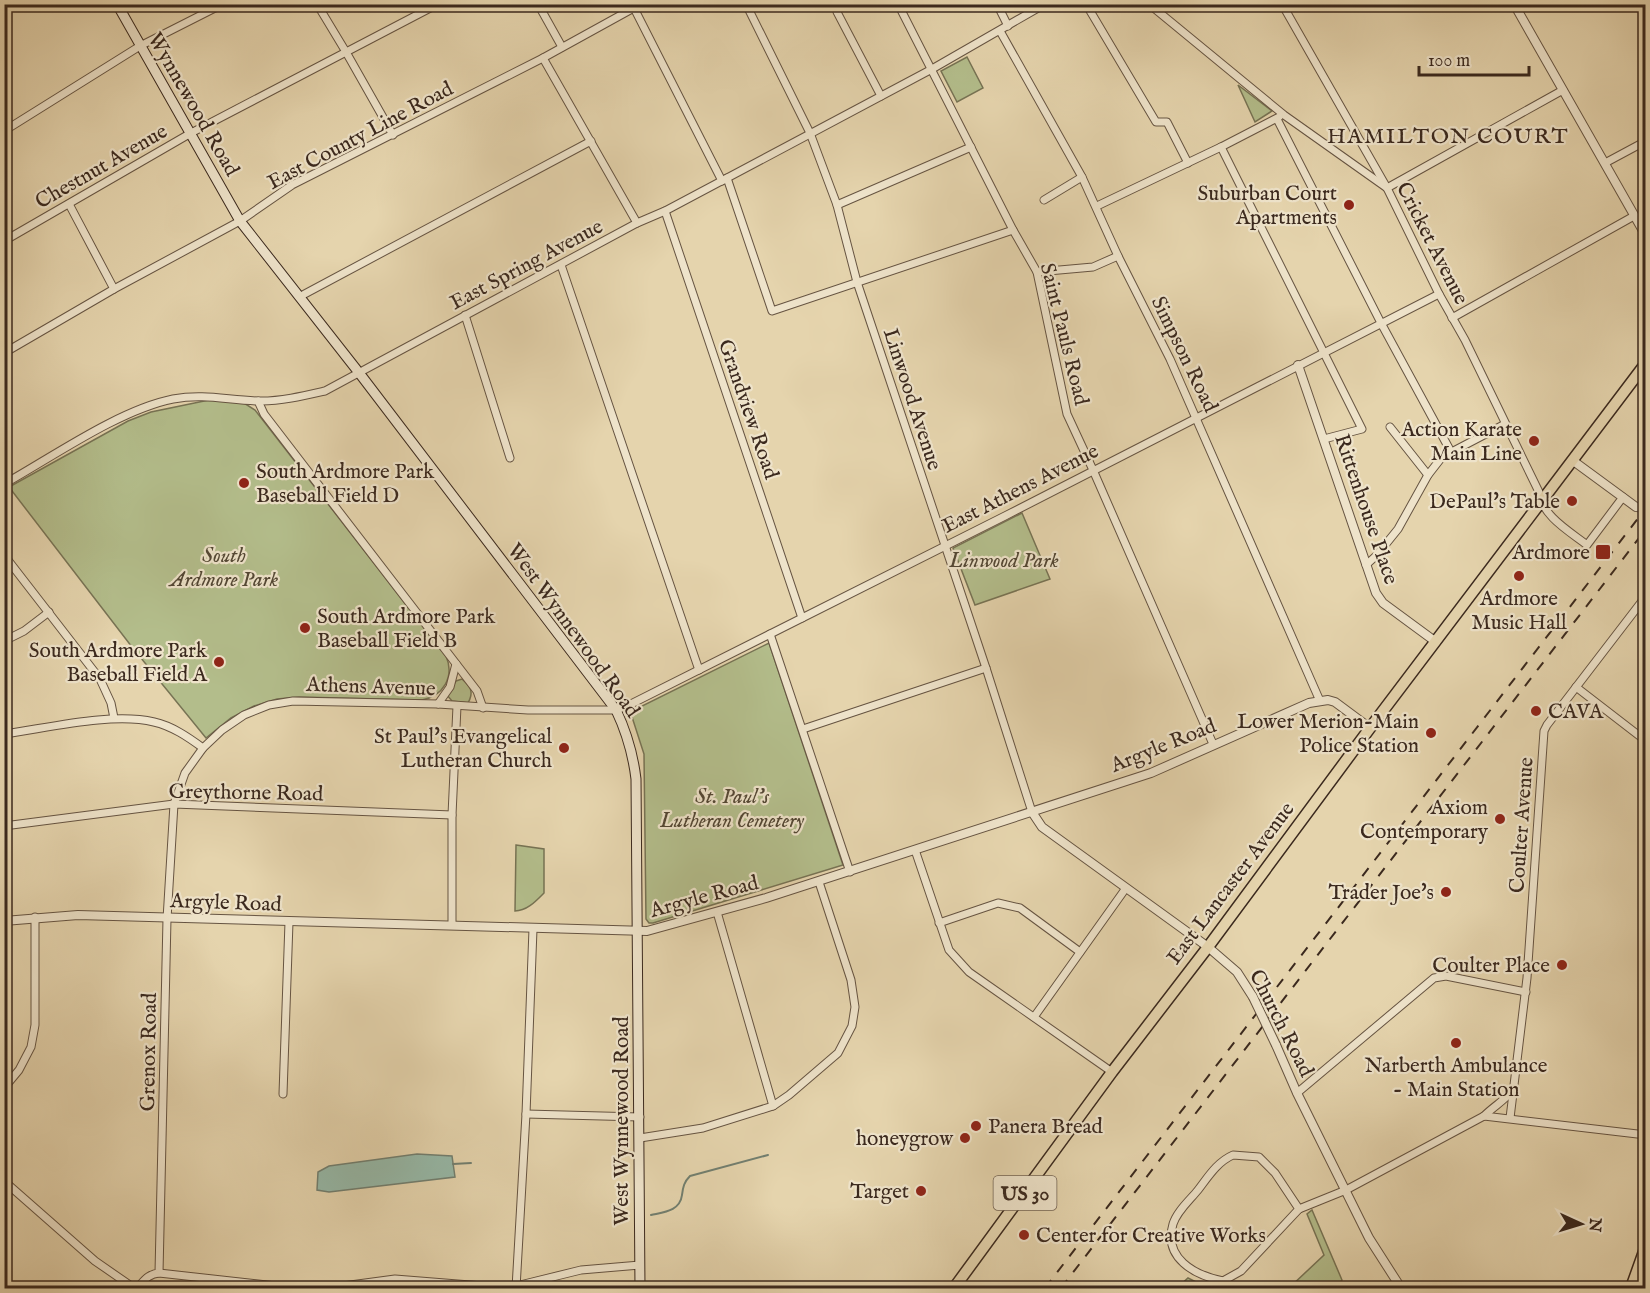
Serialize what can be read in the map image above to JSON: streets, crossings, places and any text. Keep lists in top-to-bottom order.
{
  "streets": {
    "main road": [
      "Wynnewood Road",
      "West Wynnewood Road",
      "East Lancaster Avenue",
      "US 30"
    ],
    "street": [
      "East County Line Road",
      "Chestnut Avenue",
      "Cricket Avenue",
      "East Spring Avenue",
      "Saint Pauls Road",
      "Simpson Road",
      "Linwood Avenue",
      "Grandview Road",
      "East Athens Avenue",
      "Rittenhouse Place",
      "Athens Avenue",
      "Argyle Road",
      "Greythorne Road",
      "Coulter Avenue",
      "Church Road",
      "Grenox Road"
    ]
  },
  "crossings": [
    ["Wynnewood Road", "East County Line Road"],
    ["Wynnewood Road", "Chestnut Avenue"],
    ["Wynnewood Road", "West Wynnewood Road"],
    ["East County Line Road", "West Wynnewood Road"],
    ["Cricket Avenue", "East Athens Avenue"],
    ["Cricket Avenue", "East Lancaster Avenue"],
    ["Cricket Avenue", "US 30"],
    ["East Spring Avenue", "Saint Pauls Road"],
    ["East Spring Avenue", "Simpson Road"],
    ["East Spring Avenue", "Linwood Avenue"],
    ["East Spring Avenue", "Grandview Road"],
    ["East Spring Avenue", "West Wynnewood Road"],
    ["Saint Pauls Road", "East Athens Avenue"],
    ["Saint Pauls Road", "Argyle Road"],
    ["Simpson Road", "East Athens Avenue"],
    ["Simpson Road", "Argyle Road"],
    ["Linwood Avenue", "East Athens Avenue"],
    ["Linwood Avenue", "Argyle Road"],
    ["Linwood Avenue", "Church Road"],
    ["Grandview Road", "East Athens Avenue"],
    ["East Athens Avenue", "Rittenhouse Place"],
    ["East Athens Avenue", "West Wynnewood Road"],
    ["East Athens Avenue", "Athens Avenue"],
    ["Rittenhouse Place", "East Lancaster Avenue"],
    ["West Wynnewood Road", "Athens Avenue"],
    ["West Wynnewood Road", "Argyle Road"],
    ["Athens Avenue", "Greythorne Road"],
    ["Athens Avenue", "Grenox Road"],
    ["Argyle Road", "Church Road"],
    ["Argyle Road", "Grenox Road"],
    ["Greythorne Road", "Grenox Road"],
    ["East Lancaster Avenue", "Church Road"],
    ["East Lancaster Avenue", "US 30"]
  ],
  "districts": ["HAMILTON COURT"],
  "parks": ["South Ardmore Park", "Linwood Park", "St. Paul's Lutheran Cemetery"],
  "places": {
    "other": [
      "Suburban Court Apartments",
      "Action Karate Main Line",
      "South Ardmore Park Baseball Field D",
      "DePaul's Table",
      "Ardmore Music Hall",
      "South Ardmore Park Baseball Field B",
      "South Ardmore Park Baseball Field A",
      "CAVA",
      "Lower Merion-Main Police Station",
      "St Paul's Evangelical Lutheran Church",
      "Axiom Contemporary",
      "Trader Joe's",
      "Coulter Place",
      "Narberth Ambulance - Main Station",
      "Panera Bread",
      "honeygrow",
      "Target",
      "Center for Creative Works"
    ],
    "transit": ["Ardmore"]
  },
  "scale_bar": "100 m",
  "north": "right"
}
